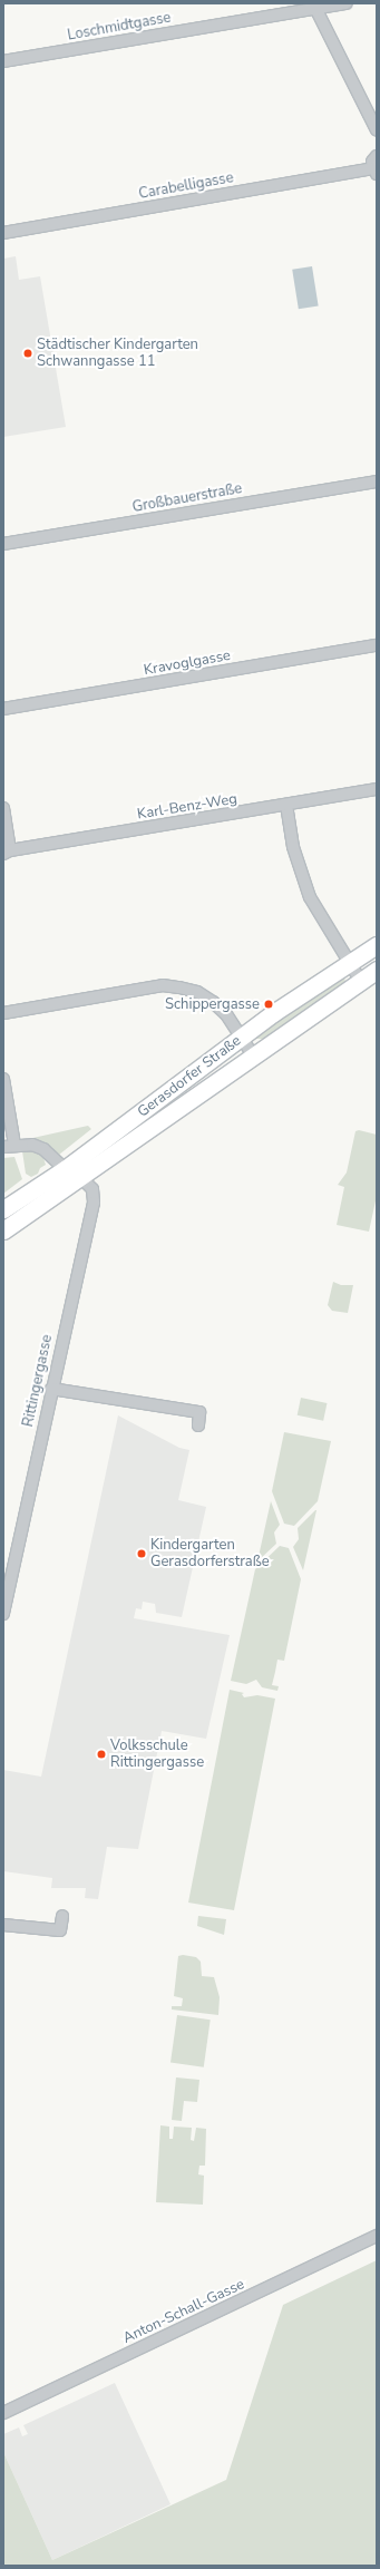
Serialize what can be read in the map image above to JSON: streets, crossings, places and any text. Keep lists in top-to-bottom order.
{
  "streets": {
    "main road": ["Gerasdorfer Straße"],
    "street": [
      "Loschmidtgasse",
      "Carabelligasse",
      "Großbauerstraße",
      "Kravoglgasse",
      "Karl-Benz-Weg",
      "Rittingergasse",
      "Anton-Schall-Gasse"
    ]
  },
  "crossings": [
    ["Gerasdorfer Straße", "Rittingergasse"]
  ],
  "places": [
    "Städtischer Kindergarten Schwanngasse 11",
    "Schippergasse",
    "Kindergarten Gerasdorferstraße",
    "Volksschule Rittingergasse"
  ]
}
